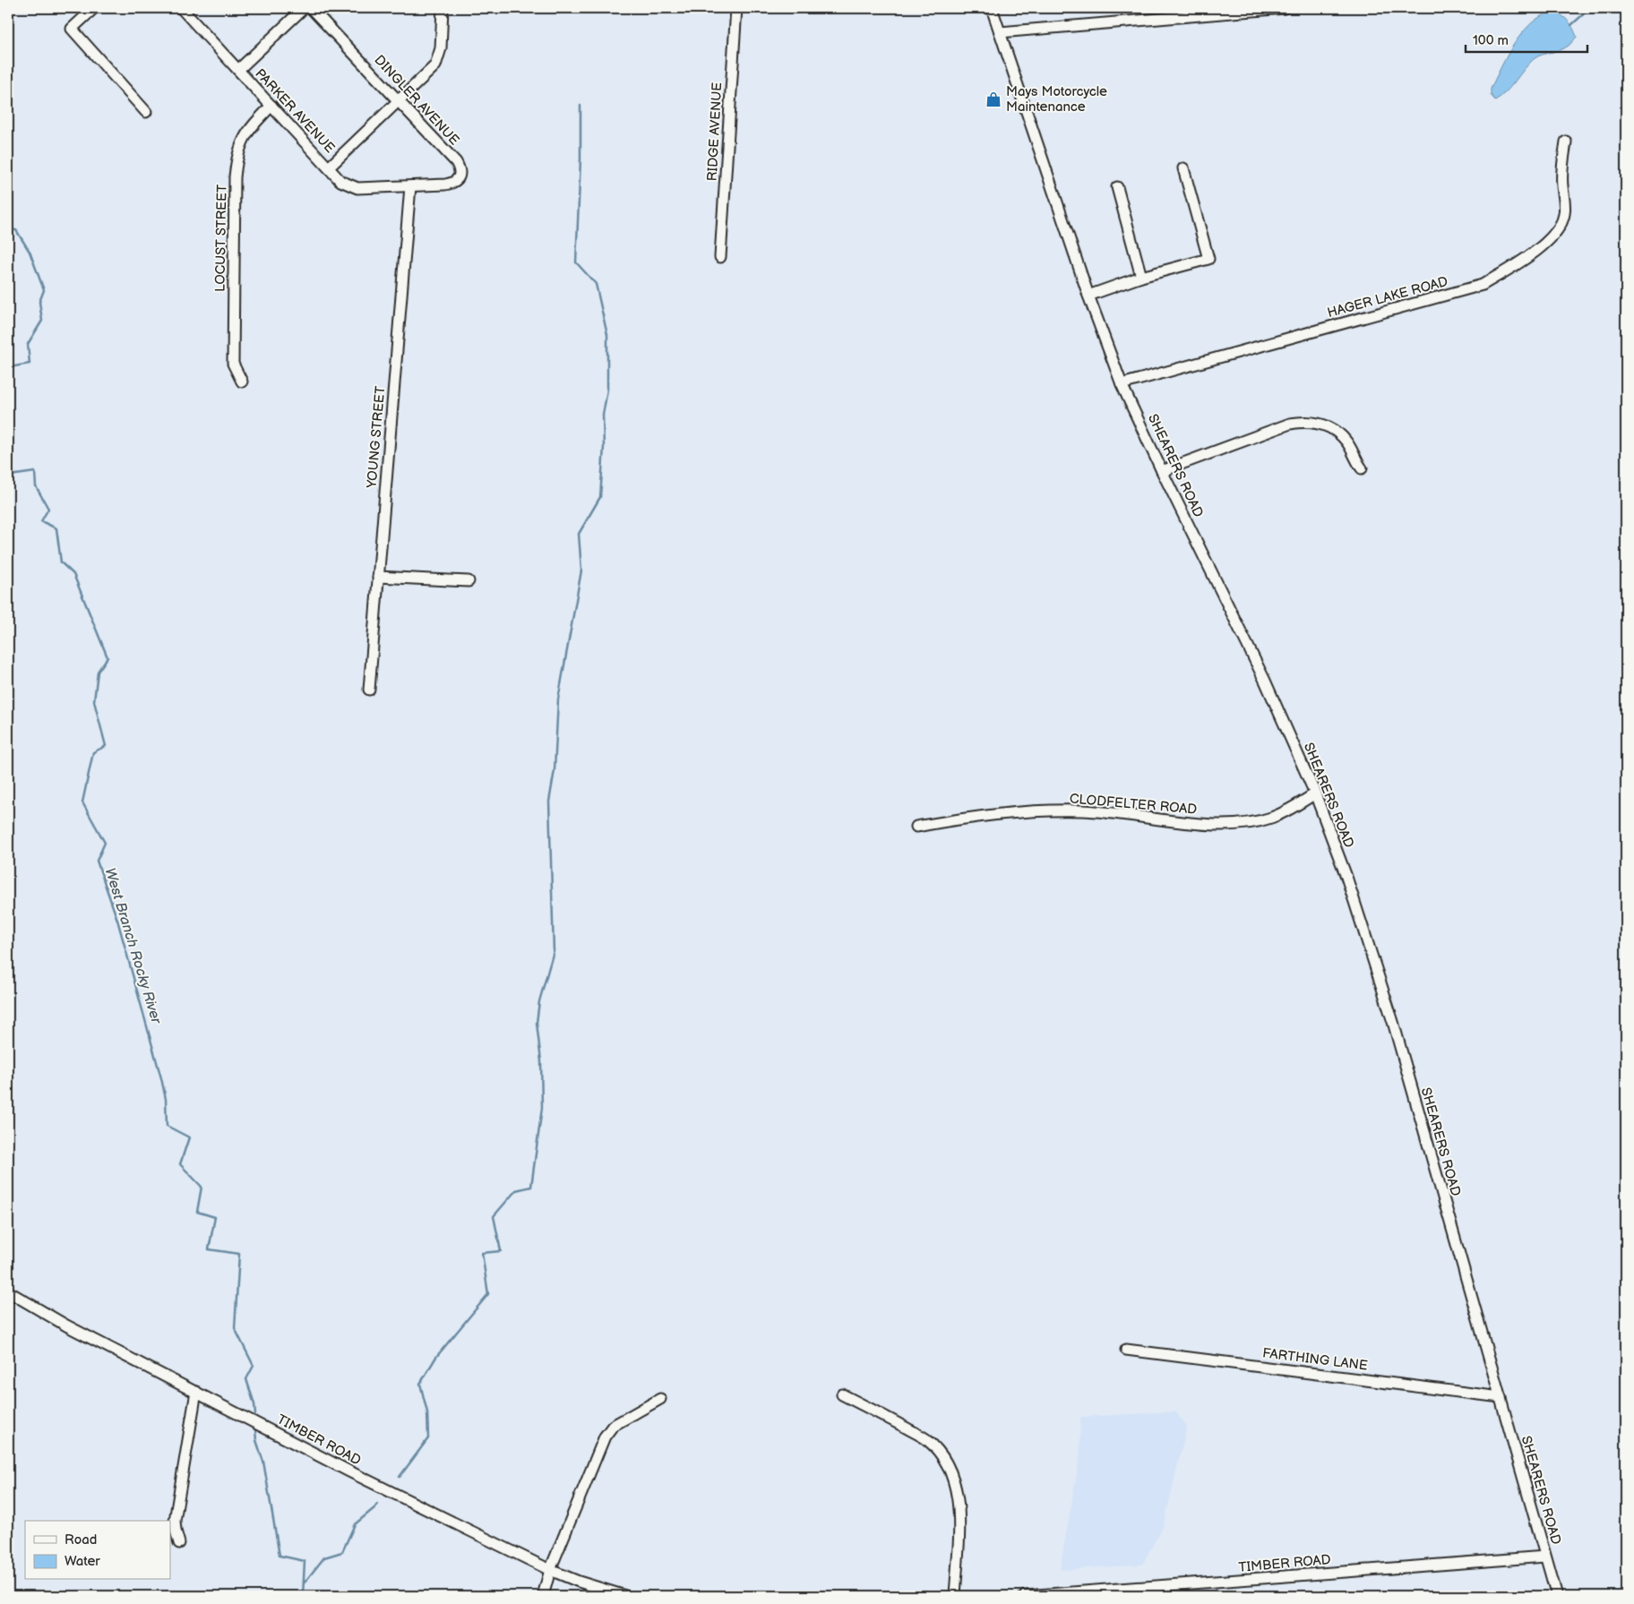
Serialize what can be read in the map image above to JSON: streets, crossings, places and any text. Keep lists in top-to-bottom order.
{
  "streets": {
    "street": [
      "DINGLER AVENUE",
      "PARKER AVENUE",
      "RIDGE AVENUE",
      "LOCUST STREET",
      "HAGER LAKE ROAD",
      "YOUNG STREET",
      "SHEARERS ROAD",
      "CLODFELTER ROAD",
      "FARTHING LANE",
      "TIMBER ROAD"
    ]
  },
  "crossings": [
    ["DINGLER AVENUE", "PARKER AVENUE"],
    ["DINGLER AVENUE", "YOUNG STREET"],
    ["PARKER AVENUE", "LOCUST STREET"],
    ["PARKER AVENUE", "YOUNG STREET"],
    ["HAGER LAKE ROAD", "SHEARERS ROAD"],
    ["SHEARERS ROAD", "CLODFELTER ROAD"],
    ["SHEARERS ROAD", "FARTHING LANE"],
    ["SHEARERS ROAD", "TIMBER ROAD"]
  ],
  "water": ["West Branch Rocky River"],
  "places": {
    "shop": ["Mays Motorcycle Maintenance"]
  },
  "legend": ["Road", "Water"],
  "scale_bar": "100 m"
}
